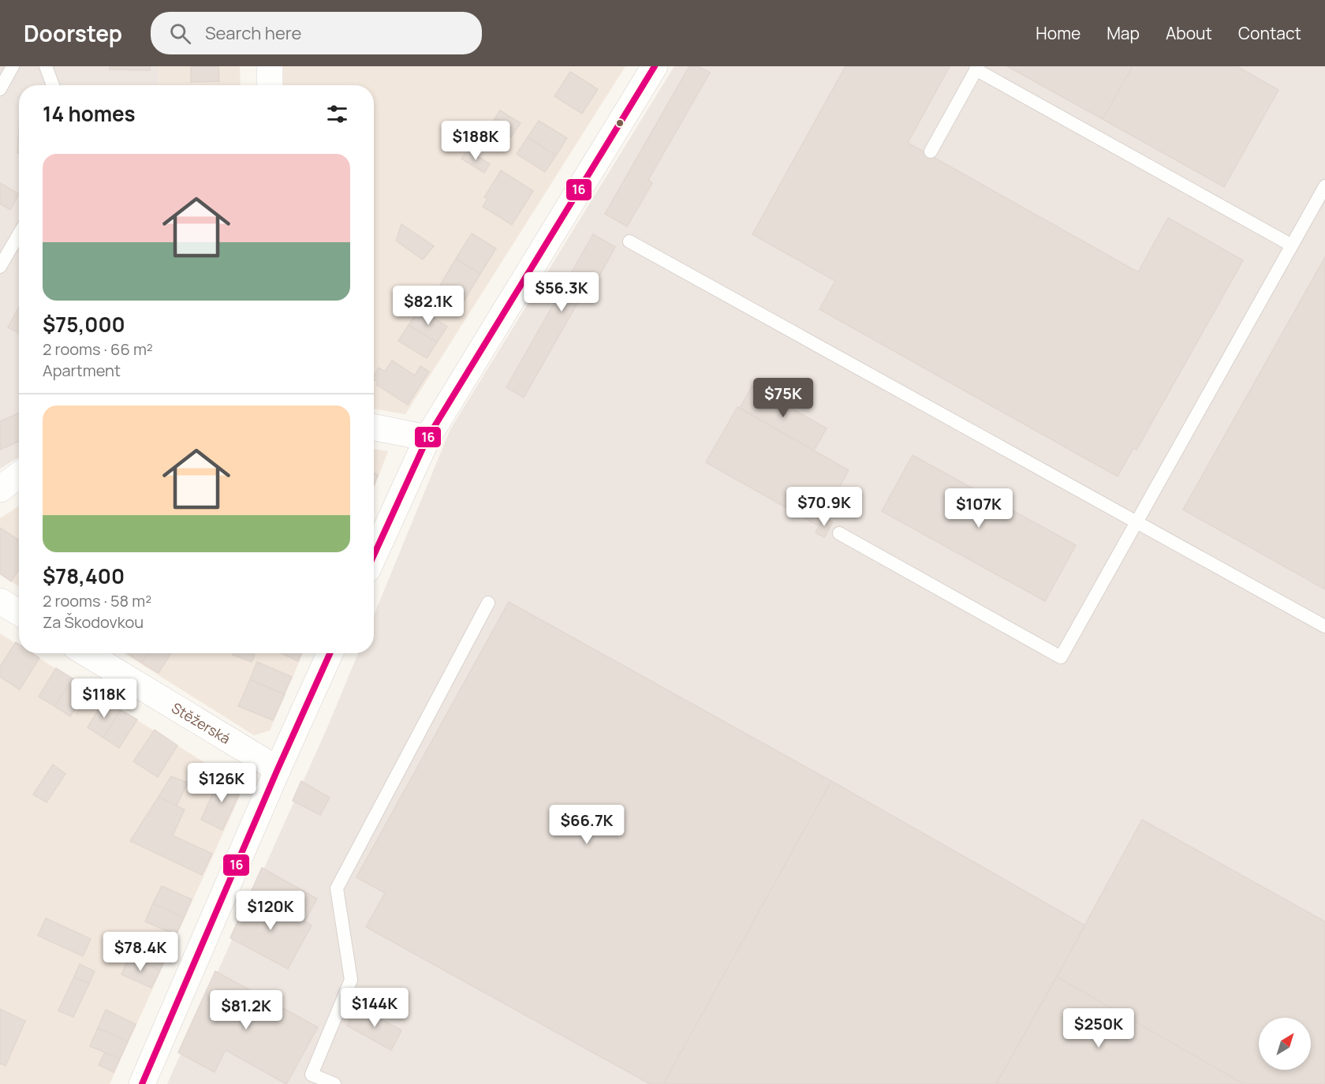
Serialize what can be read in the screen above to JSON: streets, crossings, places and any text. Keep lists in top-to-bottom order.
{
  "streets": {
    "street": ["Stěžerská"]
  },
  "lines": ["transit line 16"],
  "north": "top right",
  "page": {
    "header": "Doorstep",
    "search": "Search here",
    "nav": [
      "Home",
      "Map",
      "About",
      "Contact"
    ],
    "heading": "14 homes",
    "price": [
      "$188K",
      "$56.3K",
      "$82.1K",
      "$75K",
      "$70.9K",
      "$107K",
      "$118K",
      "$126K",
      "$66.7K",
      "$120K",
      "$78.4K",
      "$144K",
      "$81.2K",
      "$250K"
    ],
    "list": [
      {
        "name": "$75,000",
        "note": "2 rooms · 66 m² · Apartment"
      },
      {
        "name": "$78,400",
        "note": "2 rooms · 58 m² · Za Škodovkou"
      }
    ]
  }
}
